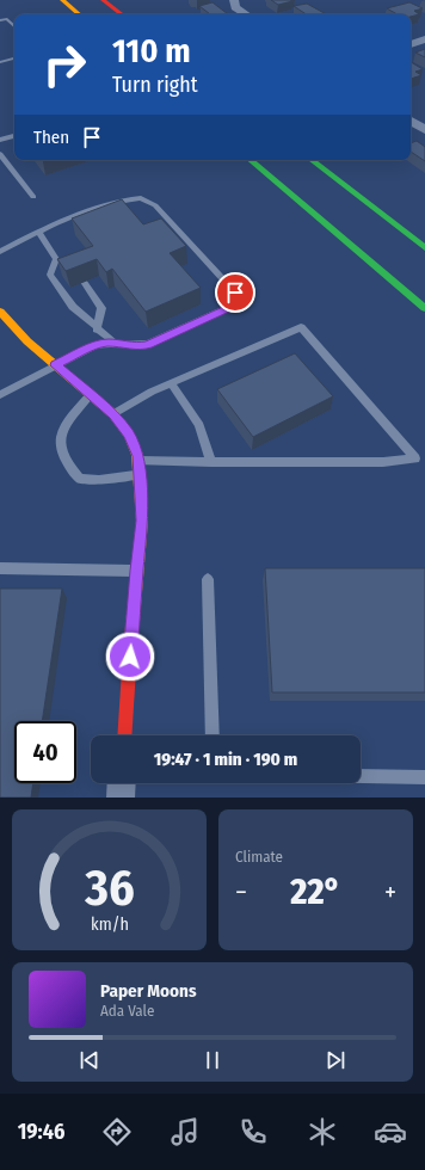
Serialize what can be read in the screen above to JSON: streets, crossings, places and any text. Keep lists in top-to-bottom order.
{
  "page": {
    "turn": ["110 m", "Turn right"],
    "then": "Then",
    "limit": "40",
    "trip": "19:47 · 1 min · 190 m",
    "tile": "Climate",
    "heat": ["−", "22°", "+"],
    "song": ["Paper Moons", "Ada Vale"],
    "tabs": "19:46",
    "gauge": ["36", "km/h"]
  }
}
